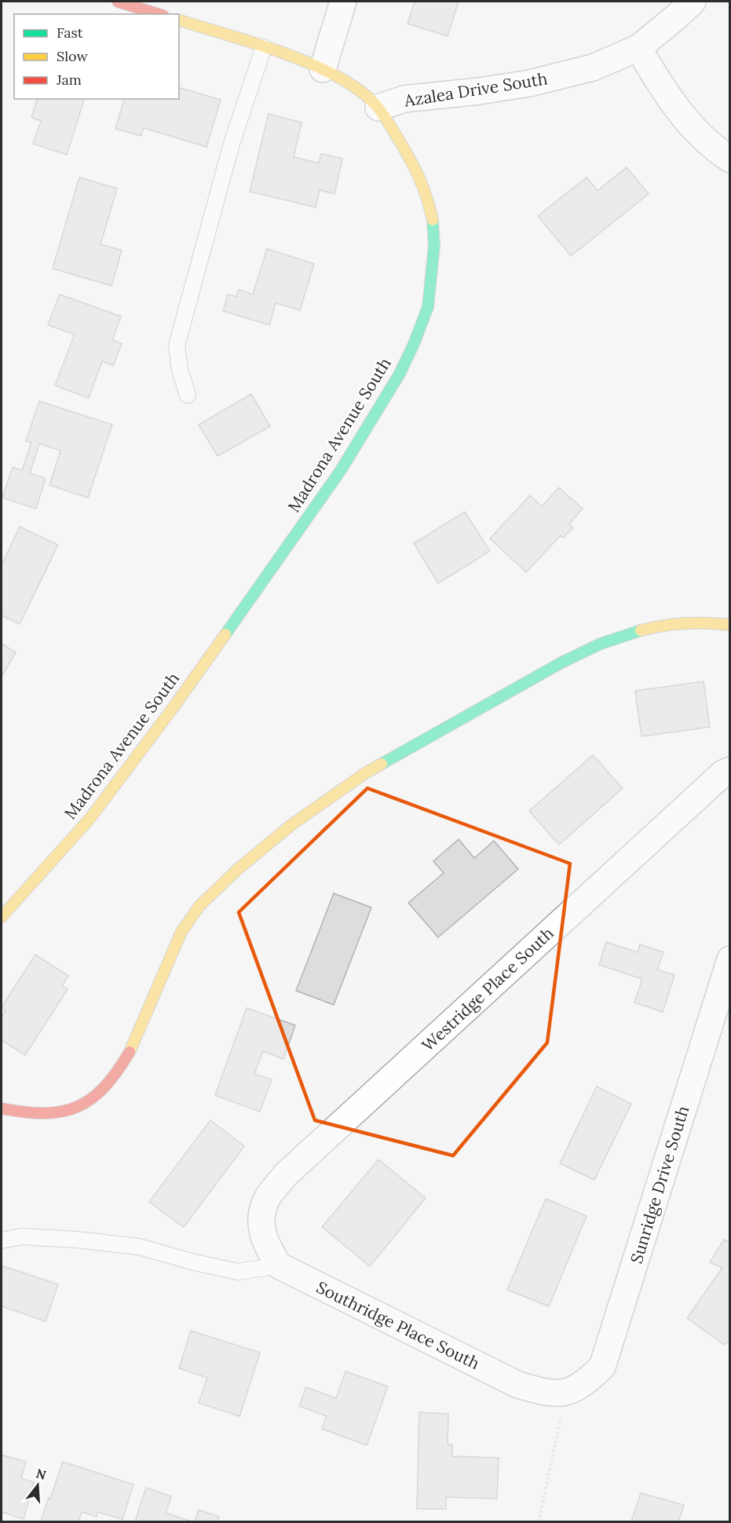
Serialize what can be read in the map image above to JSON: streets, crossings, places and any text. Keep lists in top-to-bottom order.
{
  "streets": {
    "main road": ["Madrona Avenue South"],
    "street": [
      "Azalea Drive South",
      "Westridge Place South",
      "Sunridge Drive South",
      "Southridge Place South"
    ]
  },
  "crossings": [
    ["Azalea Drive South", "Madrona Avenue South"],
    ["Westridge Place South", "Southridge Place South"],
    ["Sunridge Drive South", "Southridge Place South"]
  ],
  "legend": ["Fast", "Slow", "Jam"],
  "north": "top"
}
